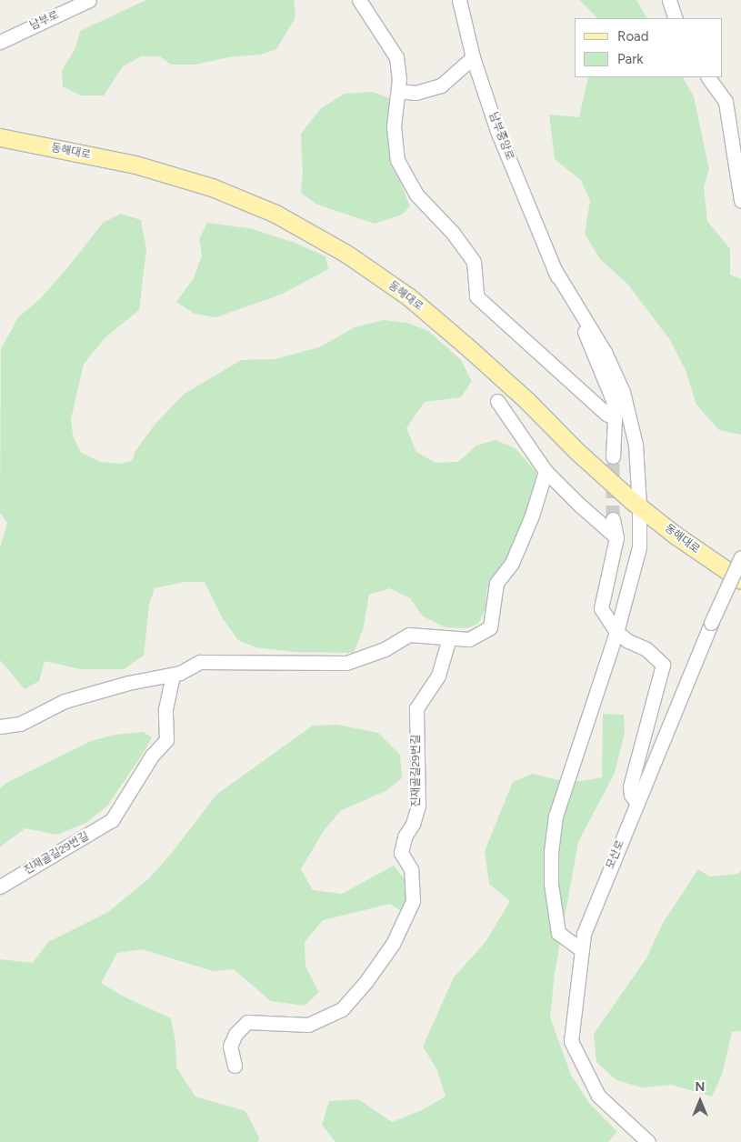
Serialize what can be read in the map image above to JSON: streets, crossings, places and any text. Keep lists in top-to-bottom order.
{
  "streets": {
    "main road": ["동해대로"],
    "street": [
      "남부로",
      "남부중앙로",
      "진재골길29번길",
      "모산로"
    ]
  },
  "crossings": [
    ["남부중앙로", "동해대로"],
    ["남부중앙로", "모산로"]
  ],
  "legend": ["Road", "Park"],
  "north": "top"
}
